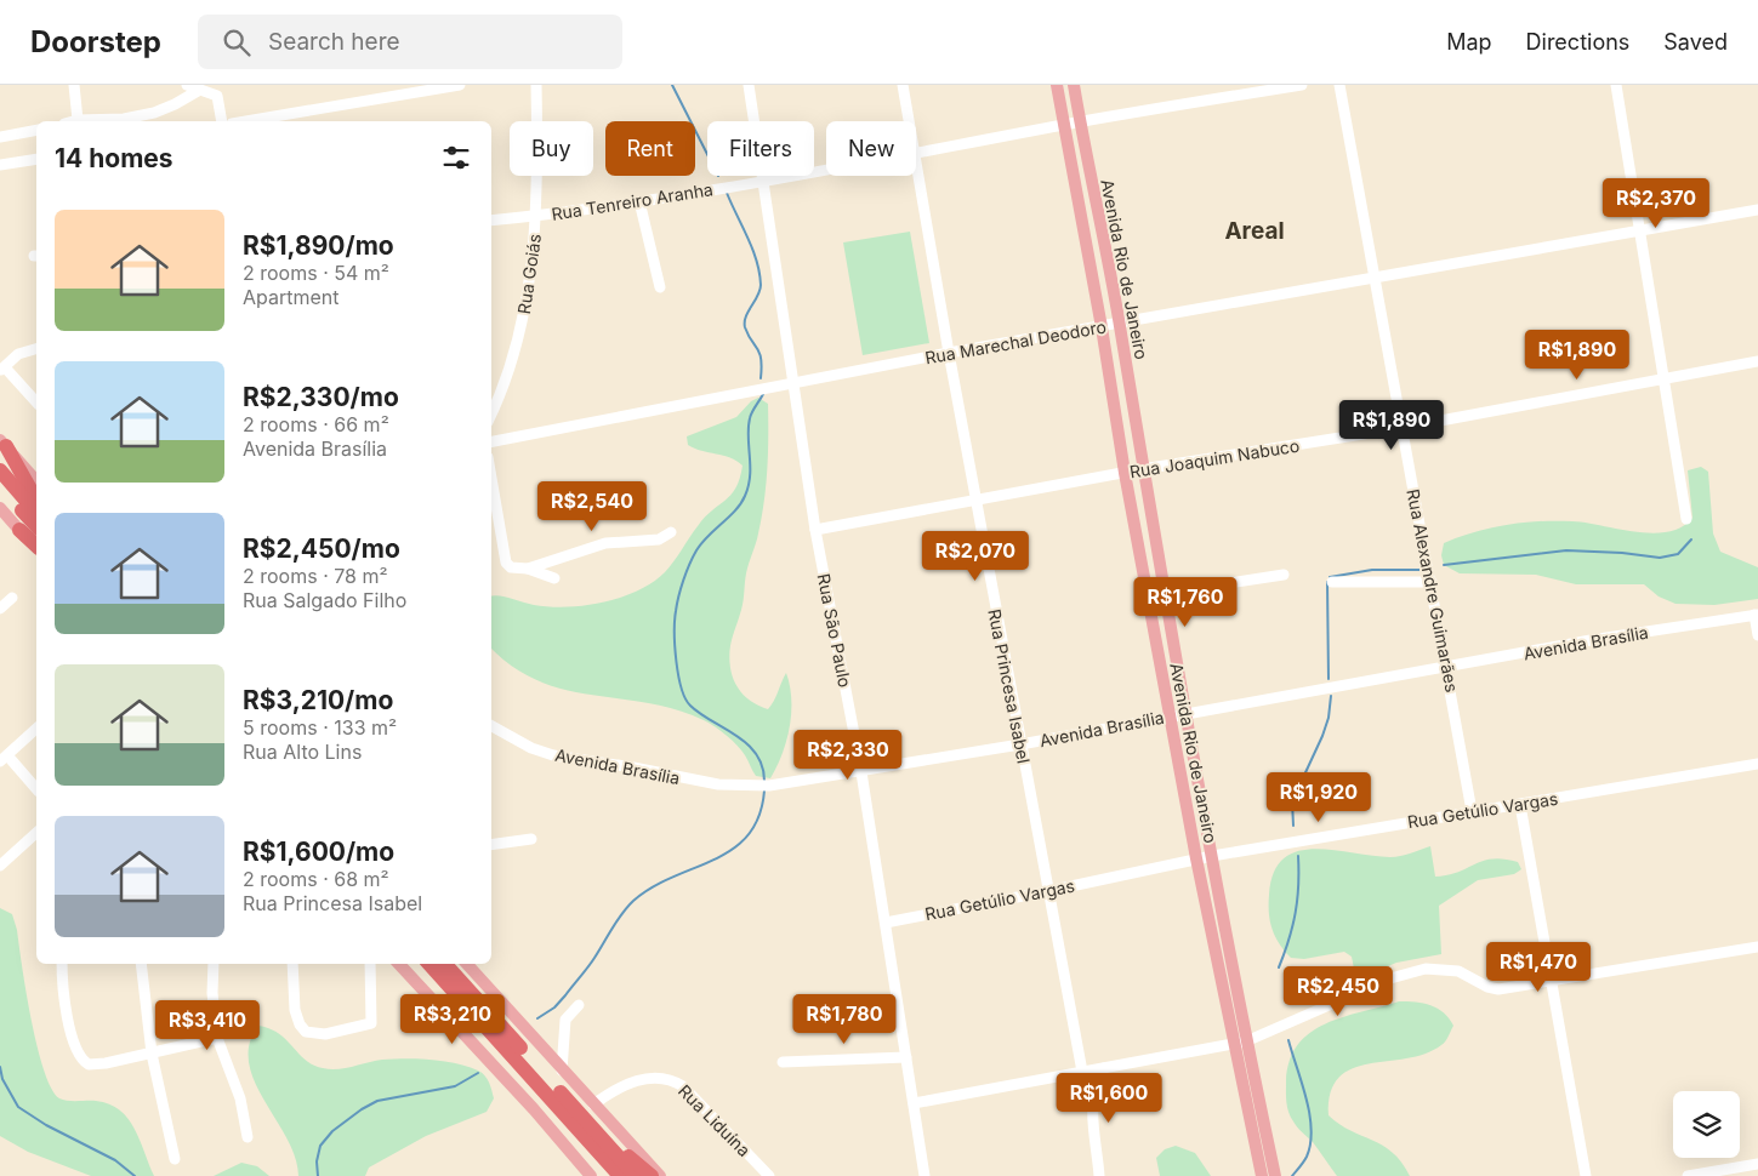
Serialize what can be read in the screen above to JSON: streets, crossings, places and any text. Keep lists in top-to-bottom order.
{
  "streets": {
    "main road": ["Avenida Rio de Janeiro"],
    "street": [
      "Rua Tenreiro Aranha",
      "Rua Goiás",
      "Rua Marechal Deodoro",
      "Rua Joaquim Nabuco",
      "Rua Alexandre Guimarães",
      "Rua São Paulo",
      "Avenida Brasília",
      "Rua Princesa Isabel",
      "Rua Getúlio Vargas",
      "Rua Liduína"
    ]
  },
  "crossings": [
    ["Rua Tenreiro Aranha", "Avenida Rio de Janeiro"],
    ["Rua Tenreiro Aranha", "Rua Goiás"],
    ["Rua Tenreiro Aranha", "Rua São Paulo"],
    ["Rua Tenreiro Aranha", "Rua Princesa Isabel"],
    ["Avenida Rio de Janeiro", "Rua Marechal Deodoro"],
    ["Avenida Rio de Janeiro", "Rua Joaquim Nabuco"],
    ["Avenida Rio de Janeiro", "Avenida Brasília"],
    ["Avenida Rio de Janeiro", "Rua Getúlio Vargas"],
    ["Rua Marechal Deodoro", "Rua Alexandre Guimarães"],
    ["Rua Marechal Deodoro", "Rua São Paulo"],
    ["Rua Marechal Deodoro", "Rua Princesa Isabel"],
    ["Rua Joaquim Nabuco", "Rua Alexandre Guimarães"],
    ["Rua Joaquim Nabuco", "Rua São Paulo"],
    ["Rua Joaquim Nabuco", "Rua Princesa Isabel"],
    ["Rua Alexandre Guimarães", "Avenida Brasília"],
    ["Rua Alexandre Guimarães", "Rua Getúlio Vargas"],
    ["Rua São Paulo", "Avenida Brasília"],
    ["Rua São Paulo", "Rua Getúlio Vargas"],
    ["Avenida Brasília", "Rua Princesa Isabel"],
    ["Rua Princesa Isabel", "Rua Getúlio Vargas"]
  ],
  "districts": ["Areal"],
  "page": {
    "header": "Doorstep",
    "search": "Search here",
    "nav": ["Map", "Directions", "Saved"],
    "chip": [
      "Buy",
      "Rent",
      "Filters",
      "New"
    ],
    "heading": "14 homes",
    "price": [
      "R$2,370",
      "R$1,890",
      "R$1,890",
      "R$2,540",
      "R$2,070",
      "R$1,760",
      "R$2,330",
      "R$1,920",
      "R$1,470",
      "R$2,450",
      "R$3,210",
      "R$1,780",
      "R$3,410",
      "R$1,600"
    ],
    "list": [
      {
        "name": "R$1,890/mo",
        "note": "2 rooms · 54 m² · Apartment"
      },
      {
        "name": "R$2,330/mo",
        "note": "2 rooms · 66 m² · Avenida Brasília"
      },
      {
        "name": "R$2,450/mo",
        "note": "2 rooms · 78 m² · Rua Salgado Filho"
      },
      {
        "name": "R$3,210/mo",
        "note": "5 rooms · 133 m² · Rua Alto Lins"
      },
      {
        "name": "R$1,600/mo",
        "note": "2 rooms · 68 m² · Rua Princesa Isabel"
      }
    ]
  }
}
